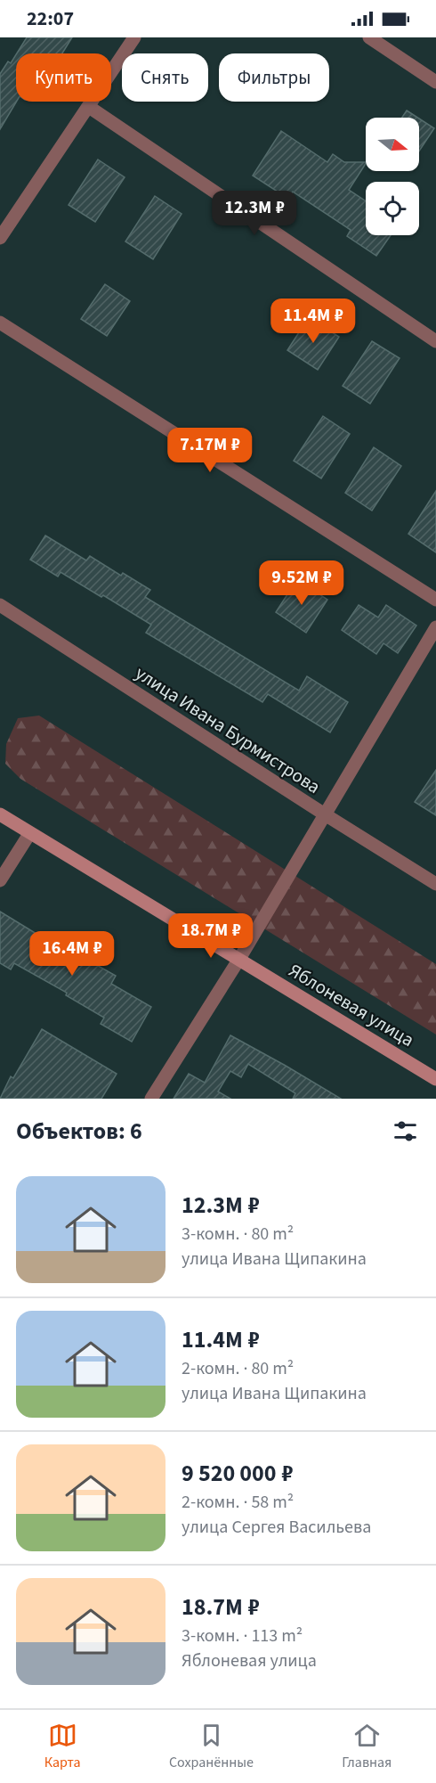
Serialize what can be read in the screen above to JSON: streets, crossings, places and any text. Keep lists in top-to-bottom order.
{
  "streets": {
    "street": ["улица Ивана Бурмистрова", "Яблоневая улица"]
  },
  "north": "right",
  "page": {
    "status": "22:07",
    "chip": ["Купить", "Снять", "Фильтры"],
    "price": [
      "12.3M ₽",
      "11.4M ₽",
      "7.17M ₽",
      "9.52M ₽",
      "18.7M ₽",
      "16.4M ₽"
    ],
    "heading": "Объектов: 6",
    "list": [
      {
        "name": "12.3M ₽",
        "note": "3-комн. · 80 m² · улица Ивана Щипакина"
      },
      {
        "name": "11.4M ₽",
        "note": "2-комн. · 80 m² · улица Ивана Щипакина"
      },
      {
        "name": "9 520 000 ₽",
        "note": "2-комн. · 58 m² · улица Сергея Васильева"
      },
      {
        "name": "18.7M ₽",
        "note": "3-комн. · 113 m² · Яблоневая улица"
      }
    ],
    "tabs": ["Карта", "Сохранённые", "Главная"]
  }
}
